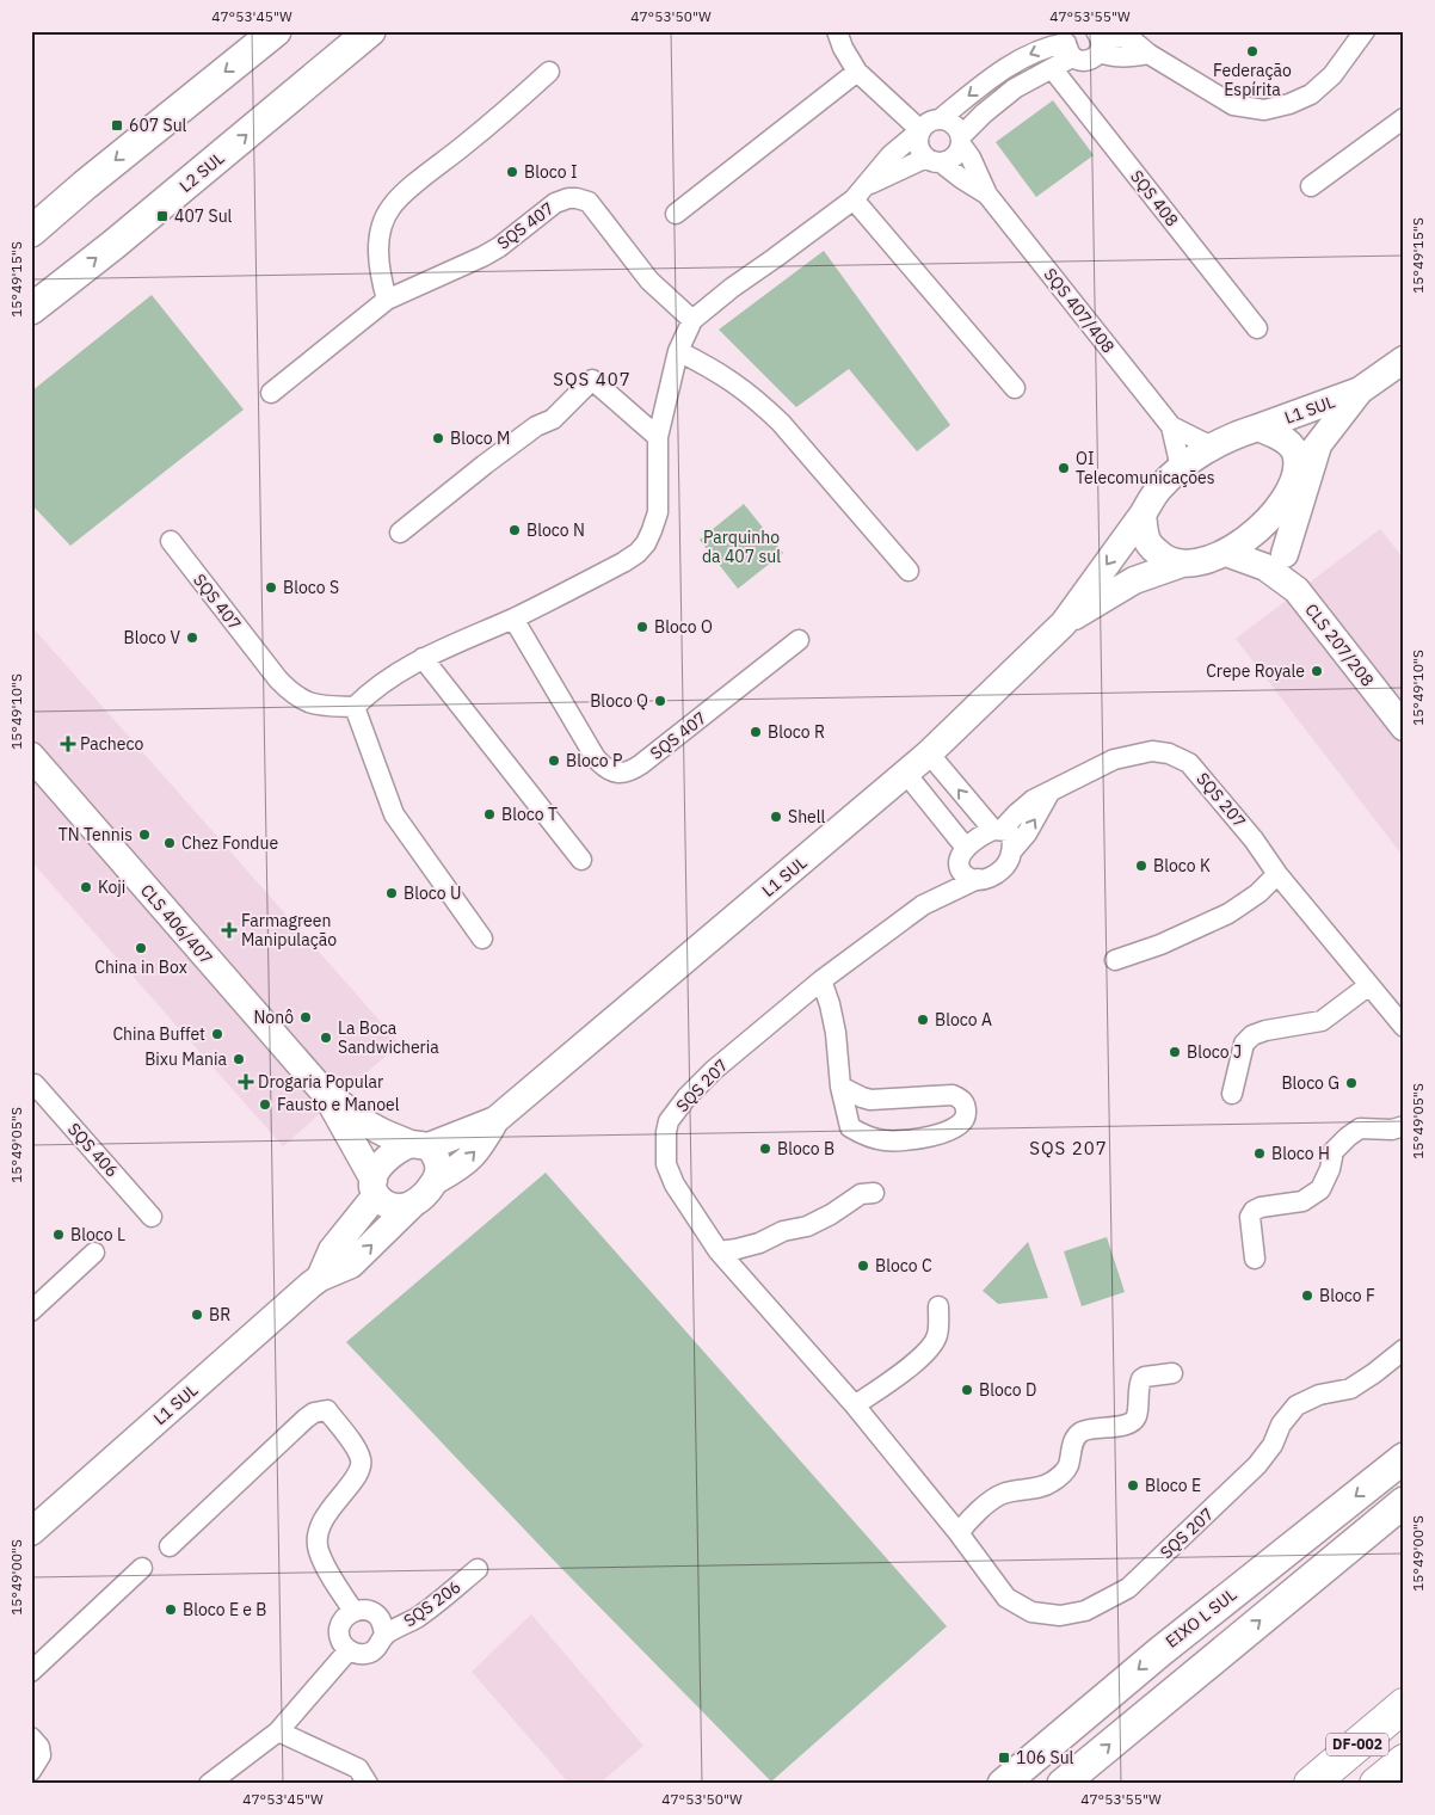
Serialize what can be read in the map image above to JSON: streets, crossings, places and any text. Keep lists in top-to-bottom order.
{
  "streets": {
    "highway": ["DF-002"],
    "main road": ["L2 SUL", "EIXO L SUL"],
    "street": [
      "SQS 408",
      "SQS 407",
      "SQS 407/408",
      "L1 SUL",
      "CLS 207/208",
      "SQS 207",
      "CLS 406/407",
      "SQS 406",
      "SQS 206"
    ]
  },
  "crossings": [
    ["SQS 407/408", "L1 SUL"],
    ["SQS 407/408", "CLS 207/208"],
    ["L1 SUL", "CLS 207/208"],
    ["L1 SUL", "CLS 406/407"]
  ],
  "districts": ["SQS 407", "SQS 207"],
  "parks": ["Parquinho da 407 sul"],
  "places": {
    "other": [
      "Federação Espírita",
      "Bloco I",
      "Bloco M",
      "OI Telecomunicações",
      "Bloco N",
      "Bloco S",
      "Bloco O",
      "Bloco V",
      "Crepe Royale",
      "Bloco Q",
      "Bloco R",
      "Bloco P",
      "Bloco T",
      "Shell",
      "TN Tennis",
      "Chez Fondue",
      "Bloco K",
      "Koji",
      "Bloco U",
      "China in Box",
      "Nonô",
      "Bloco A",
      "China Buffet",
      "La Boca Sandwicheria",
      "Bloco J",
      "Bixu Mania",
      "Bloco G",
      "Fausto e Manoel",
      "Bloco B",
      "Bloco H",
      "Bloco L",
      "Bloco C",
      "Bloco F",
      "BR",
      "Bloco D",
      "Bloco E",
      "Bloco E e B"
    ],
    "transit": ["607 Sul", "407 Sul", "106 Sul"],
    "health": ["Pacheco", "Farmagreen Manipulação", "Drogaria Popular"]
  },
  "coordinates": [
    "47°53'45\"W",
    "47°53'50\"W",
    "47°53'55\"W",
    "15°49'15\"S",
    "15°49'10\"S",
    "15°49'05\"S",
    "15°49'00\"S"
  ]
}
